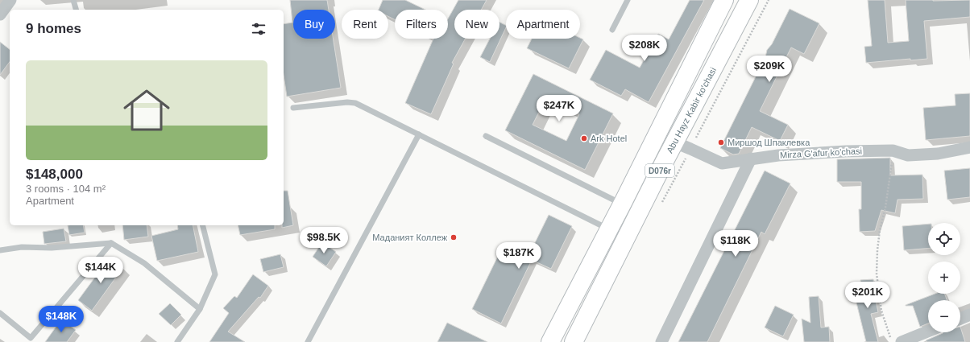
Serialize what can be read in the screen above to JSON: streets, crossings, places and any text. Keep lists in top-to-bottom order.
{
  "streets": {
    "main road": ["Abu Hayz Kabir ko'chasi", "D076r"],
    "street": ["Mirza G'afur ko'chasi"]
  },
  "crossings": [
    ["Abu Hayz Kabir ko'chasi", "Mirza G'afur ko'chasi"]
  ],
  "places": ["Ark Hotel", "Миршод Шпаклевка", "Маданият Коллеж"],
  "page": {
    "chip": [
      "Buy",
      "Rent",
      "Filters",
      "New",
      "Apartment"
    ],
    "heading": "9 homes",
    "price": [
      "$208K",
      "$209K",
      "$247K",
      "$98.5K",
      "$118K",
      "$187K",
      "$144K",
      "$201K",
      "$148K"
    ],
    "list": [
      {
        "name": "$148,000",
        "note": "3 rooms · 104 m² · Apartment"
      }
    ],
    "map_buttons": ["+", "−"]
  }
}
